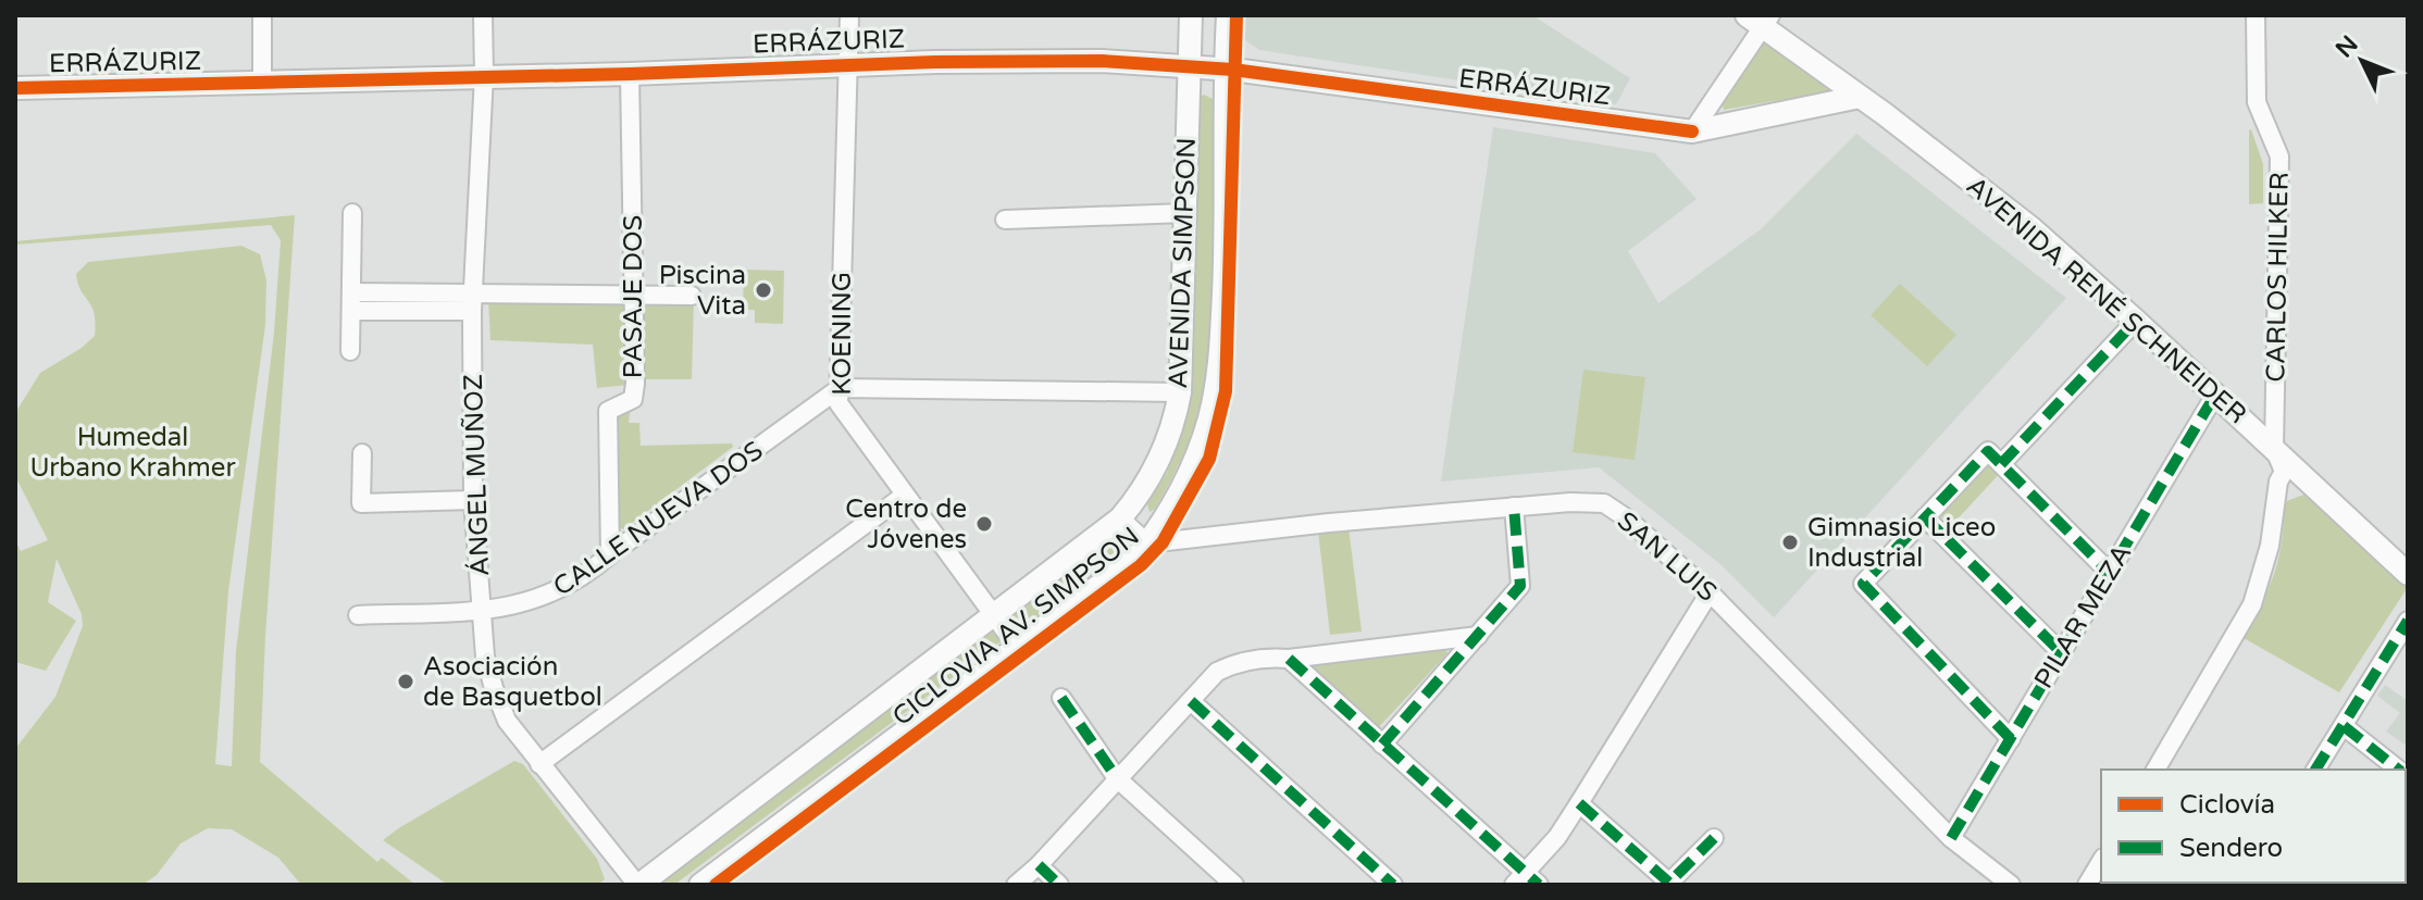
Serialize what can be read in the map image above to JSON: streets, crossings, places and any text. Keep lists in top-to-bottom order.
{
  "streets": {
    "main road": ["ERRÁZURIZ", "AVENIDA SIMPSON", "AVENIDA RENÉ SCHNEIDER"],
    "street": [
      "CARLOS HILKER",
      "PASAJE DOS",
      "KOENING",
      "ÁNGEL MUÑOZ",
      "CALLE NUEVA DOS",
      "SAN LUIS",
      "PILAR MEZA"
    ],
    "cycle path": ["CICLOVIA AV. SIMPSON"]
  },
  "crossings": [
    ["ERRÁZURIZ", "AVENIDA SIMPSON"],
    ["ERRÁZURIZ", "PASAJE DOS"],
    ["ERRÁZURIZ", "AVENIDA RENÉ SCHNEIDER"],
    ["ERRÁZURIZ", "KOENING"],
    ["ERRÁZURIZ", "ÁNGEL MUÑOZ"],
    ["AVENIDA SIMPSON", "KOENING"],
    ["AVENIDA SIMPSON", "ÁNGEL MUÑOZ"],
    ["AVENIDA SIMPSON", "SAN LUIS"],
    ["CARLOS HILKER", "AVENIDA RENÉ SCHNEIDER"],
    ["PASAJE DOS", "CALLE NUEVA DOS"],
    ["AVENIDA RENÉ SCHNEIDER", "PILAR MEZA"],
    ["KOENING", "CALLE NUEVA DOS"],
    ["ÁNGEL MUÑOZ", "CALLE NUEVA DOS"],
    ["SAN LUIS", "PILAR MEZA"]
  ],
  "parks": ["Humedal Urbano Krahmer"],
  "places": [
    "Piscina Vita",
    "Centro de Jóvenes",
    "Gimnasio Liceo Industrial",
    "Asociación de Basquetbol"
  ],
  "legend": ["Ciclovía", "Sendero"],
  "north": "top left"
}
